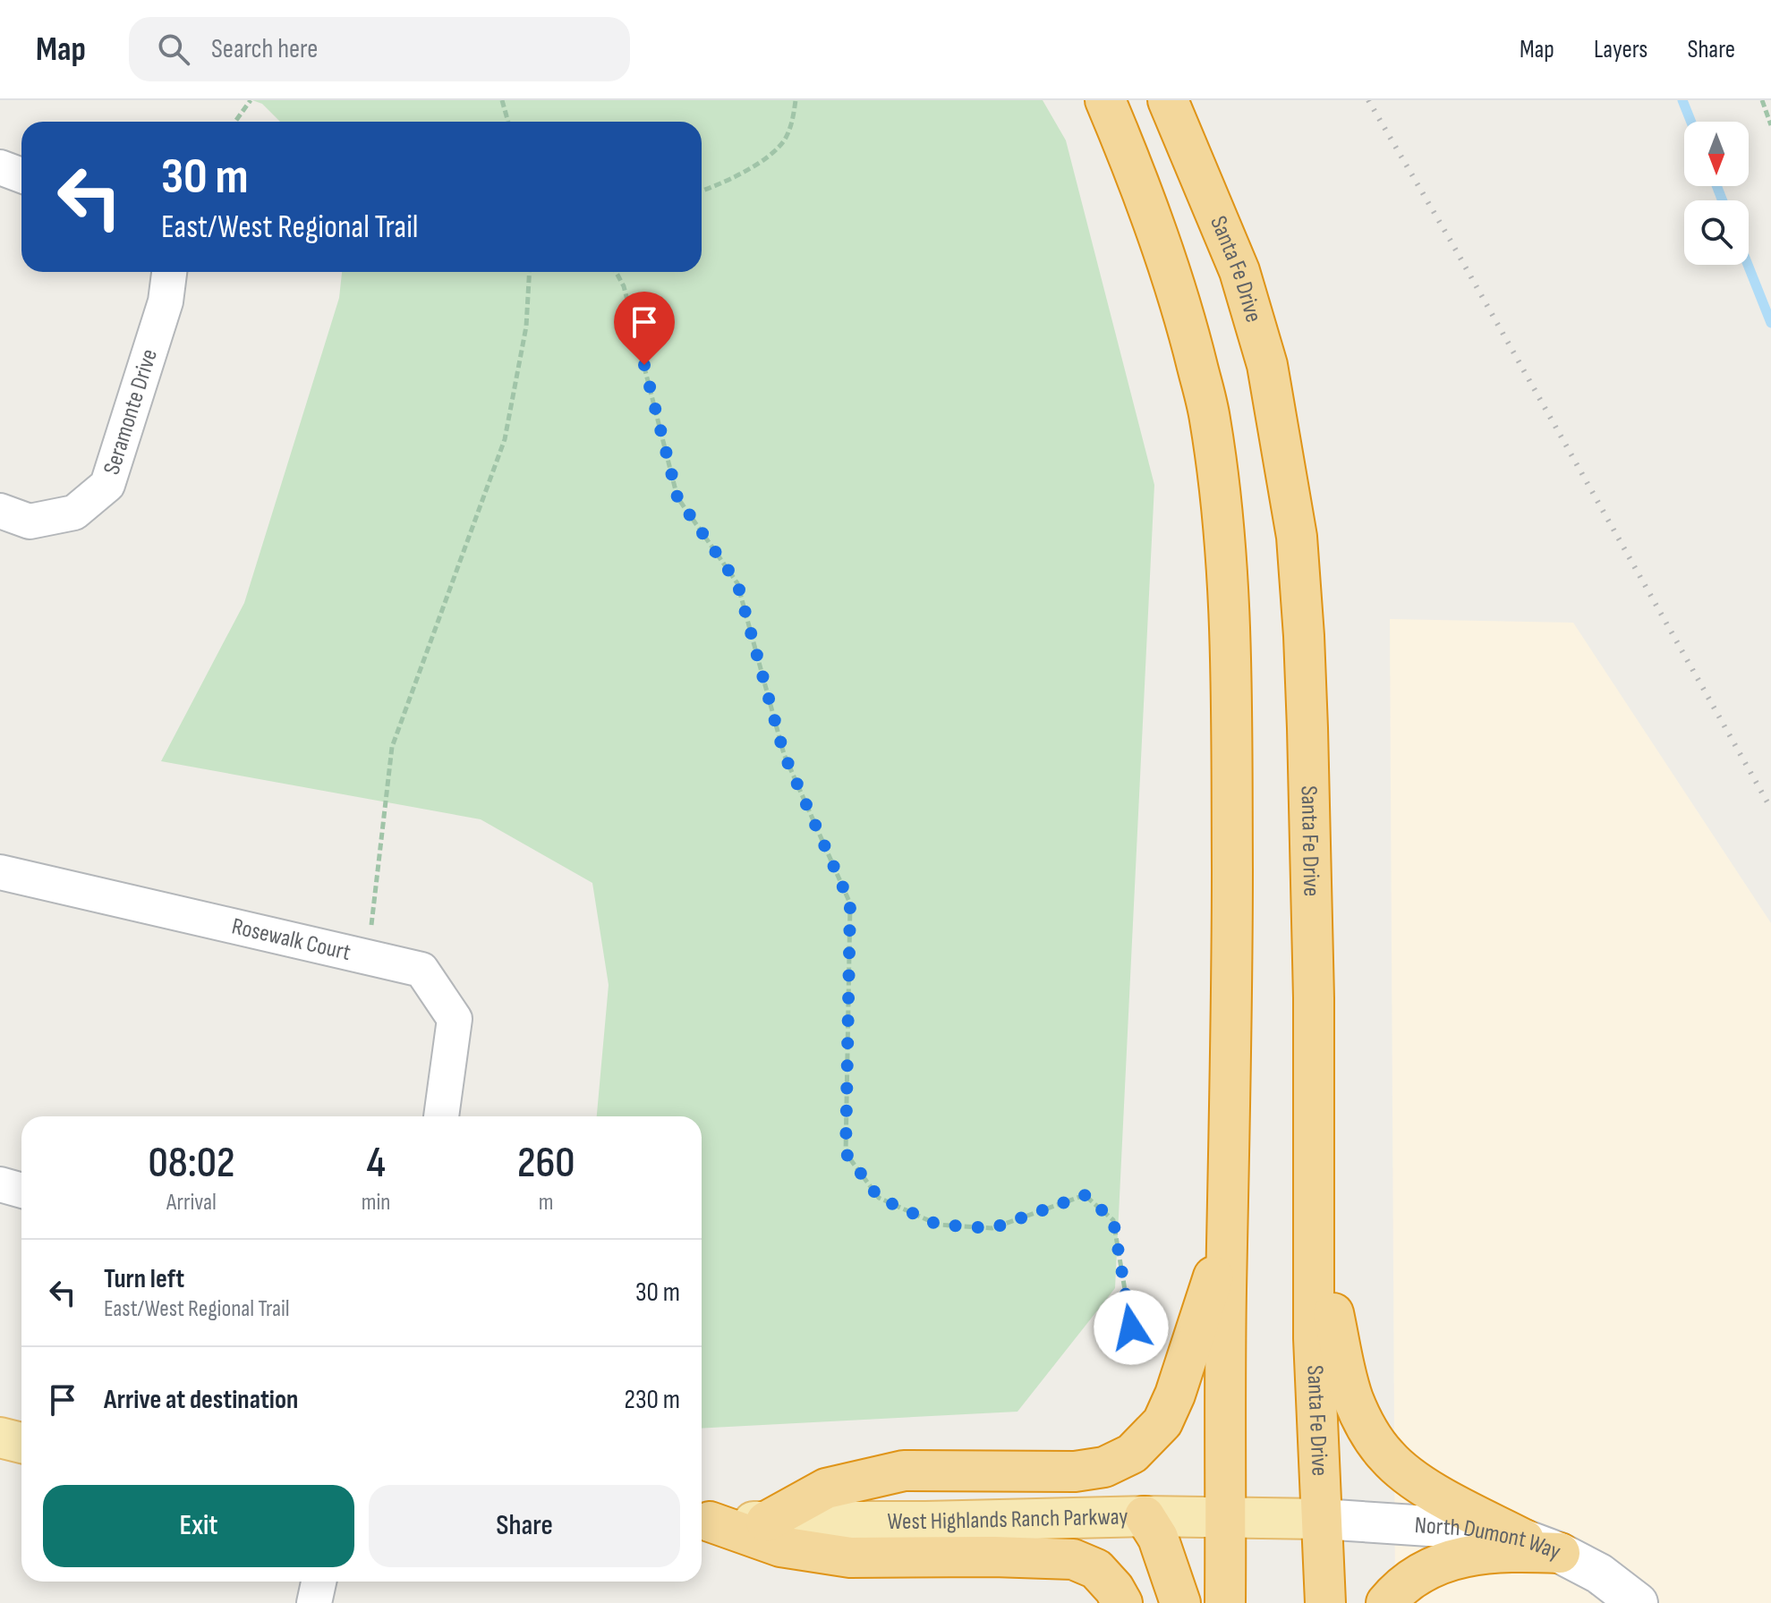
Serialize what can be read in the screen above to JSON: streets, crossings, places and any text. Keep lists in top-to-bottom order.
{
  "streets": {
    "highway": ["Santa Fe Drive"],
    "main road": ["West Highlands Ranch Parkway"],
    "street": ["Seramonte Drive", "Rosewalk Court", "North Dumont Way"]
  },
  "crossings": [
    ["Santa Fe Drive", "West Highlands Ranch Parkway"],
    ["Santa Fe Drive", "North Dumont Way"],
    ["West Highlands Ranch Parkway", "North Dumont Way"]
  ],
  "north": "bottom",
  "page": {
    "header": "Map",
    "search": "Search here",
    "nav": ["Map", "Layers", "Share"],
    "turn": ["30 m", "East/West Regional Trail"],
    "eta": [
      "08:02",
      "Arrival",
      "4",
      "min",
      "260",
      "m"
    ],
    "list": [
      {
        "name": "Turn left",
        "note": "East/West Regional Trail",
        "value": "30 m"
      },
      {
        "name": "Arrive at destination",
        "value": "230 m"
      }
    ],
    "buttons": ["Exit", "Share"]
  }
}
